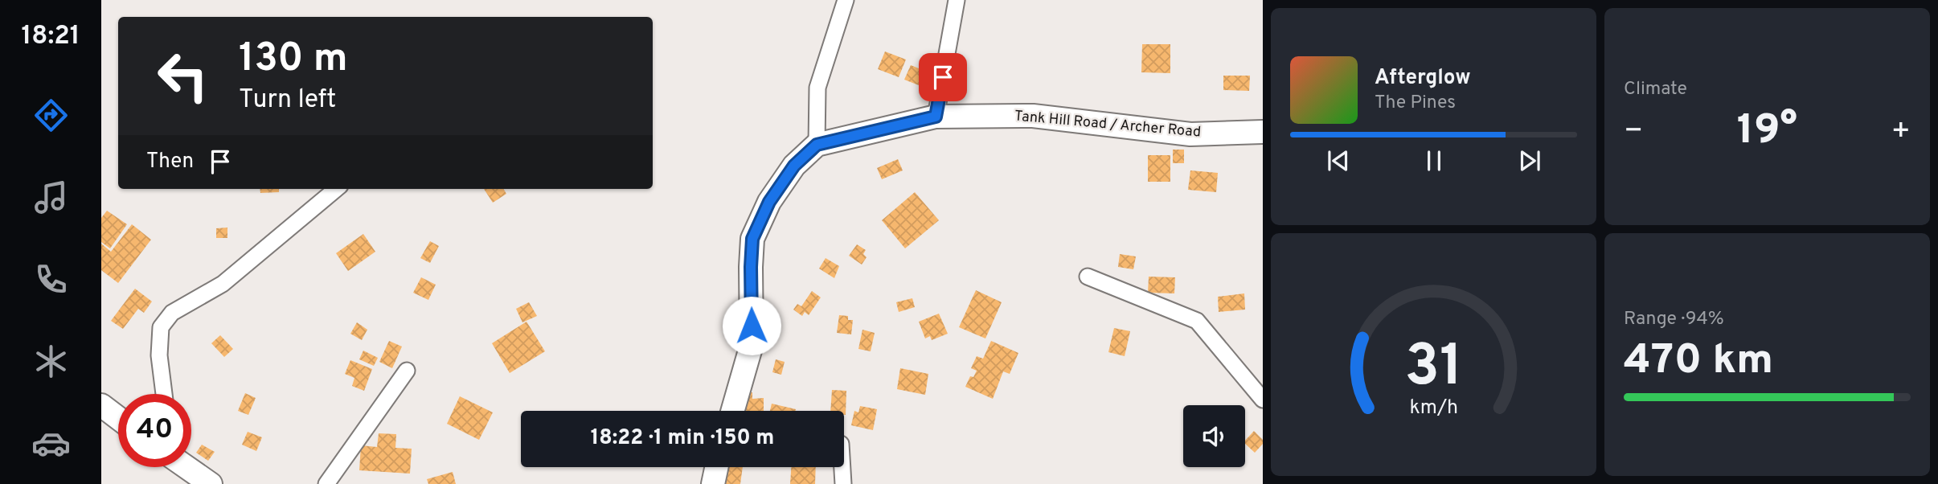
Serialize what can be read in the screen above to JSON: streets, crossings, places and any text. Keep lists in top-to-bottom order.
{
  "streets": {
    "street": ["Tank Hill Road / Archer Road"]
  },
  "page": {
    "tabs": "18:21",
    "tile": [
      "Climate",
      ["Range · 94%", "470 km"]
    ],
    "turn": ["130 m", "Turn left"],
    "song": ["Afterglow", "The Pines"],
    "heat": ["−", "19°", "+"],
    "then": "Then",
    "limit": "40",
    "trip": "18:22 · 1 min · 150 m",
    "gauge": ["31", "km/h"]
  }
}
